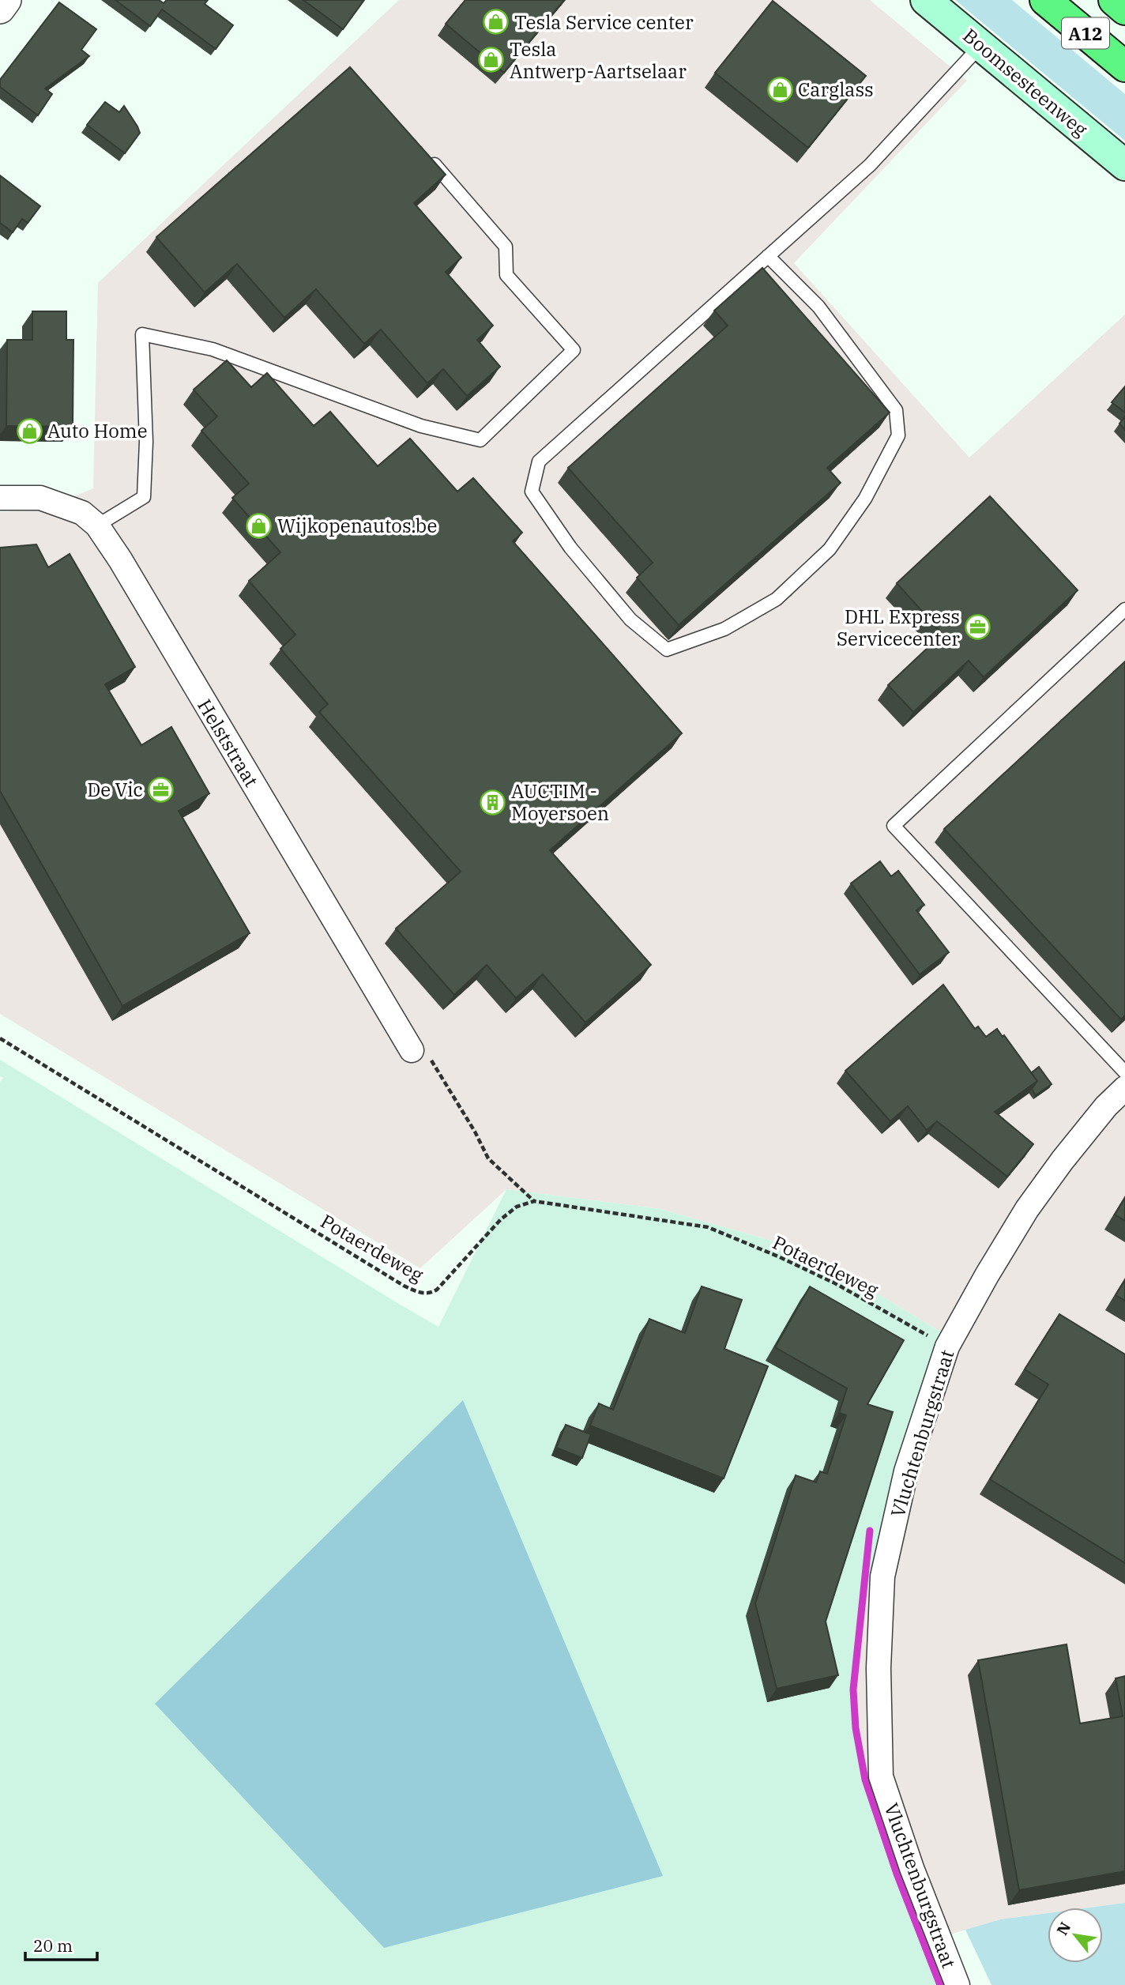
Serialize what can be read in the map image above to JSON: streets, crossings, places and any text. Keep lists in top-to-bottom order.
{
  "streets": {
    "highway": ["A12"],
    "main road": ["Boomsesteenweg"],
    "street": ["Helststraat", "Vluchtenburgstraat"],
    "path": ["Potaerdeweg"]
  },
  "crossings": [
    ["Potaerdeweg", "Vluchtenburgstraat"]
  ],
  "places": {
    "shop": [
      "Tesla Service center",
      "Tesla Antwerp-Aartselaar",
      "Carglass",
      "Auto Home",
      "Wijkopenautos.be"
    ],
    "office": ["DHL Express Servicecenter", "De Vic"],
    "building": ["AUCTIM - Moyersoen"]
  },
  "scale_bar": "20 m",
  "north": "top left"
}
